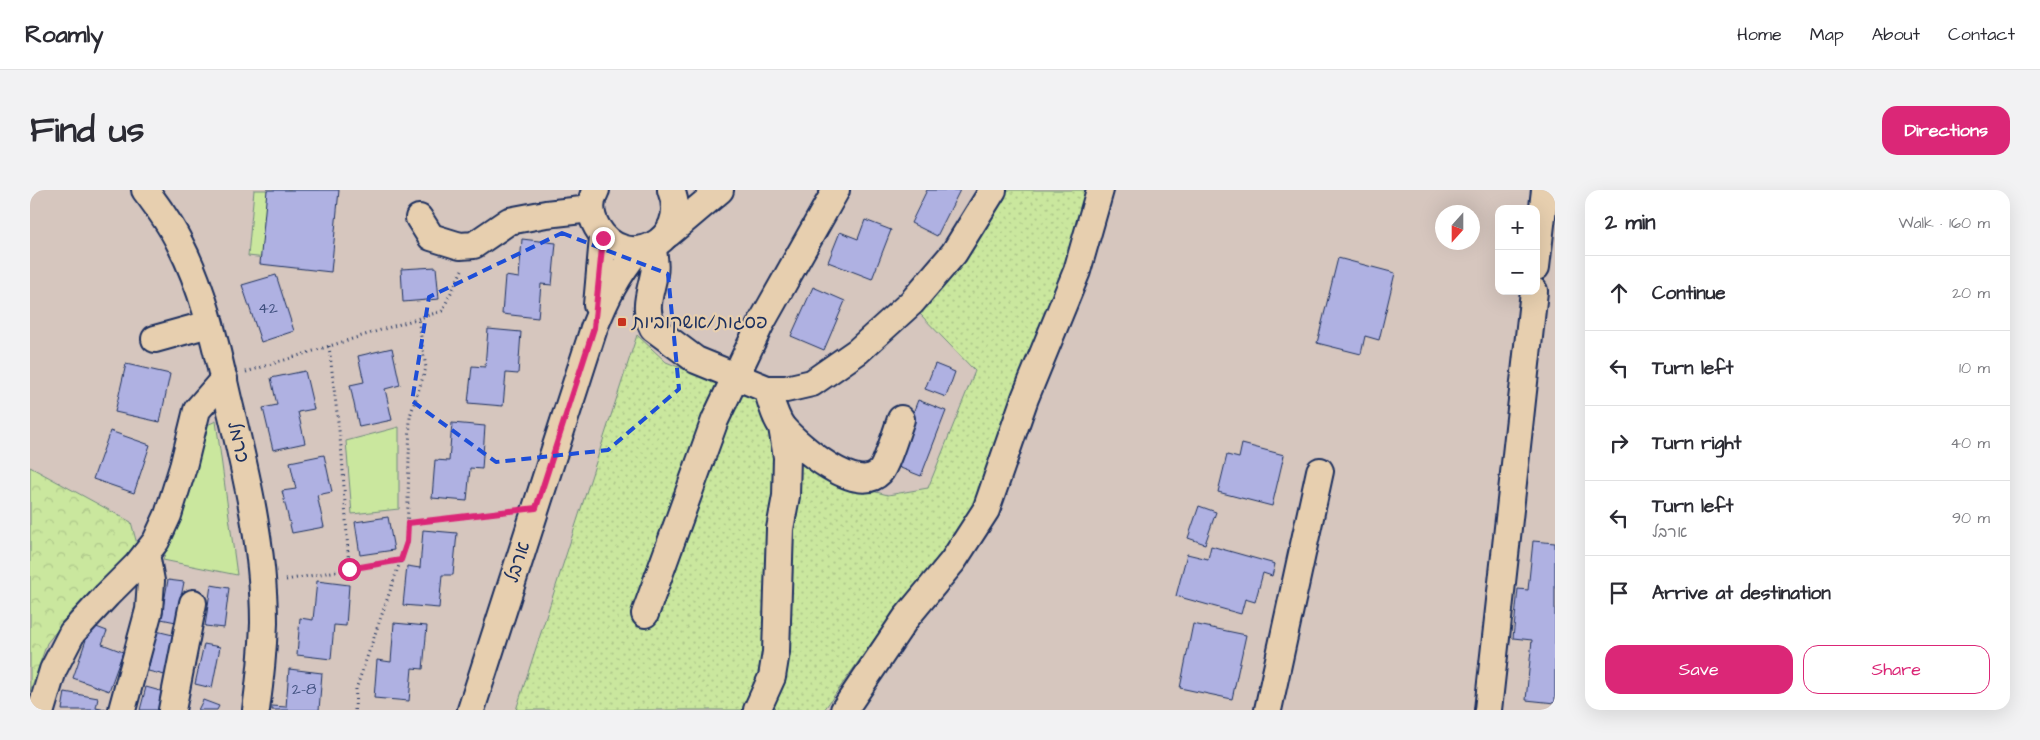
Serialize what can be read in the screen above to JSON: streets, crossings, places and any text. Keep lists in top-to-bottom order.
{
  "streets": {
    "street": ["כרמל", "ארבל"]
  },
  "places": {
    "transit": ["פסגות/אשקוביות"]
  },
  "house_numbers": ["42", "2-8"],
  "north": "bottom",
  "page": {
    "header": "Roamly",
    "nav": [
      "Home",
      "Map",
      "About",
      "Contact"
    ],
    "title": "Find us",
    "buttons": [
      "Directions",
      ["Save", "Share"]
    ],
    "heading": ["2 min", "Walk · 160 m"],
    "map_buttons": ["+", "−"],
    "list": [
      ["Continue", "20 m"],
      ["Turn left", "10 m"],
      ["Turn right", "40 m"],
      ["Turn left", "ארבל", "90 m"],
      "Arrive at destination"
    ]
  }
}
